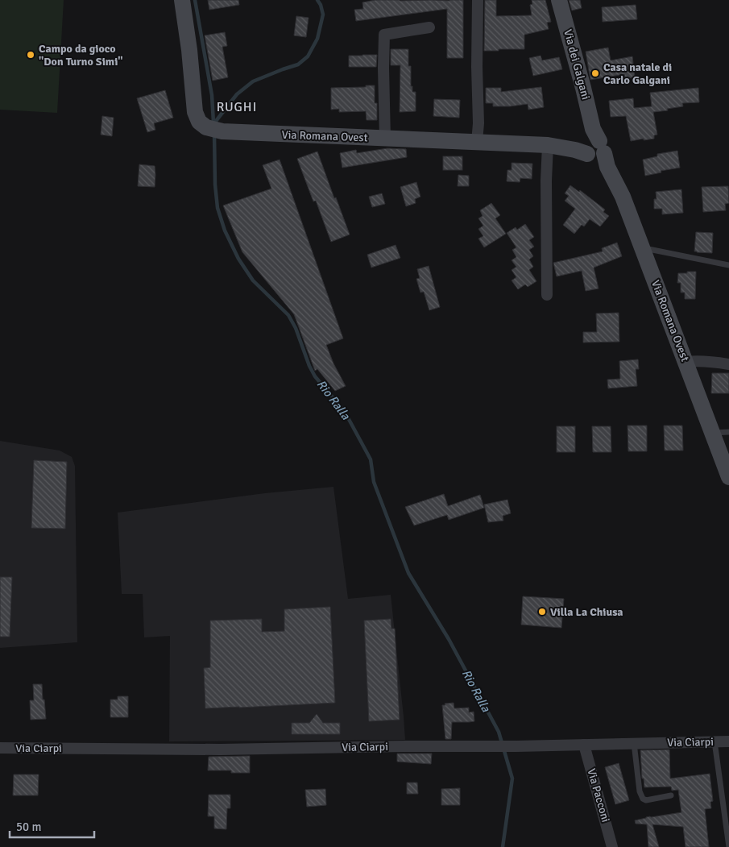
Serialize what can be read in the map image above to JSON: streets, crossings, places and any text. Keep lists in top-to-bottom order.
{
  "streets": {
    "street": [
      "Via dei Galgani",
      "Via Romana Ovest",
      "Via Ciarpi",
      "Via Pacconi"
    ]
  },
  "crossings": [
    ["Via dei Galgani", "Via Romana Ovest"],
    ["Via Ciarpi", "Via Pacconi"]
  ],
  "districts": ["RUGHI"],
  "water": ["Rio Ralla"],
  "places": ["Campo da gioco \"Don Turno Simi\"", "Casa natale di Carlo Galgani", "Villa La Chiusa"],
  "scale_bar": "50 m"
}
